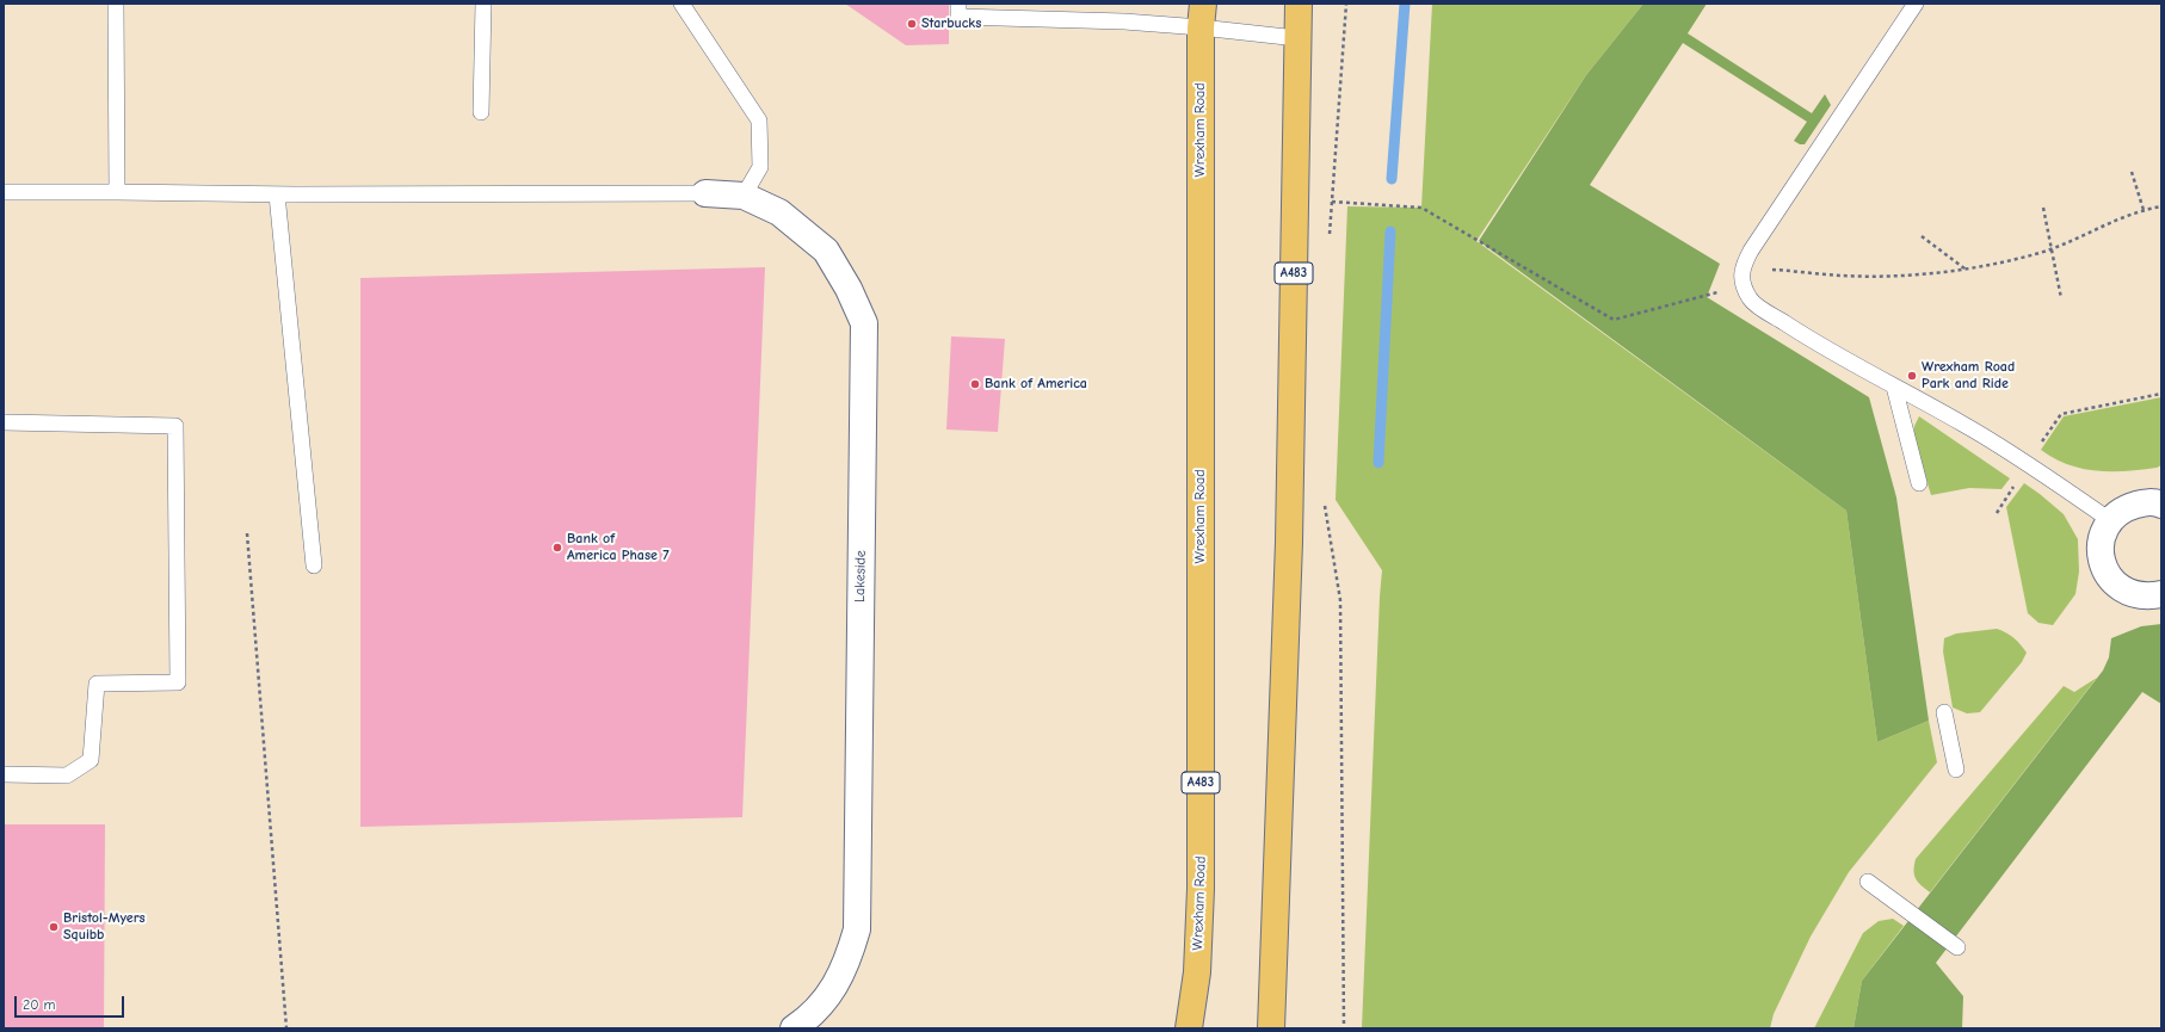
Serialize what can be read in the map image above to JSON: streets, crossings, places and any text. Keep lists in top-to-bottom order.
{
  "streets": {
    "highway": ["Wrexham Road", "A483"],
    "street": ["Lakeside"]
  },
  "places": [
    "Starbucks",
    "Wrexham Road Park and Ride",
    "Bank of America",
    "Bank of America Phase 7",
    "Bristol-Myers Squibb"
  ],
  "scale_bar": "20 m"
}
